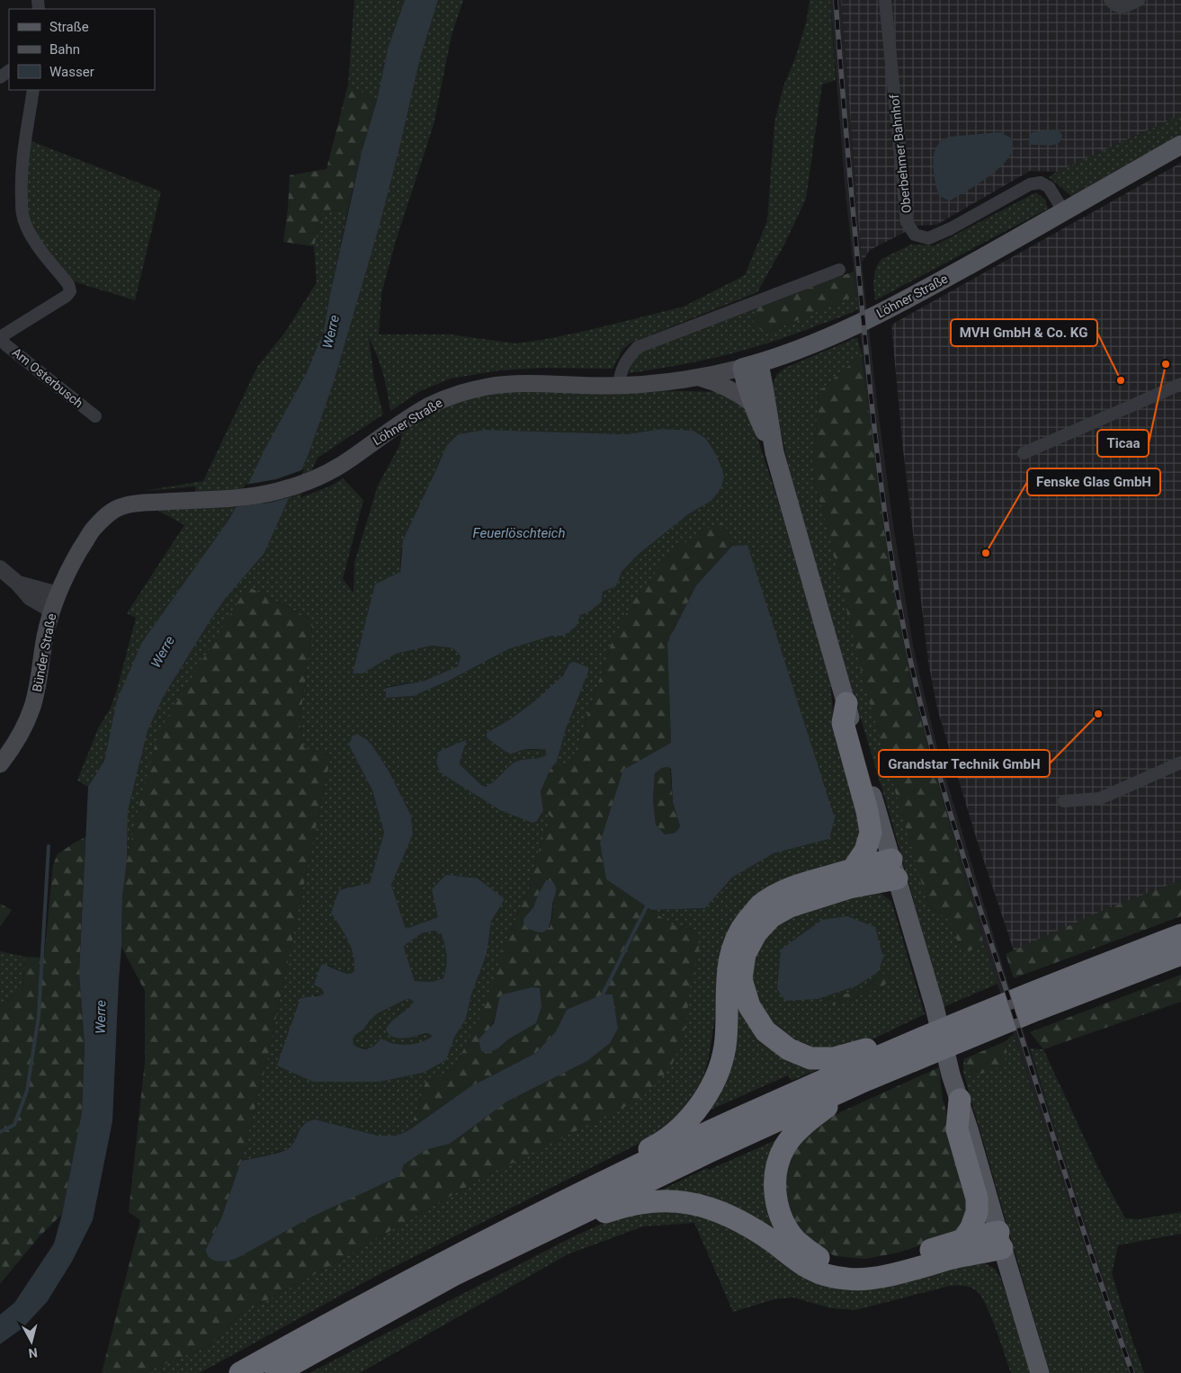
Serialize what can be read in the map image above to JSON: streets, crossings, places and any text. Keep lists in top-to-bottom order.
{
  "streets": {
    "main road": ["Löhner Straße", "Bünder Straße"],
    "street": ["Oberbehmer Bahnhof", "Am Osterbusch"]
  },
  "crossings": [
    ["Oberbehmer Bahnhof", "Löhner Straße"],
    ["Löhner Straße", "Bünder Straße"]
  ],
  "water": ["Werre", "Feuerlöschteich"],
  "places": [
    "Ticaa",
    "MVH GmbH & Co. KG",
    "Fenske Glas GmbH",
    "Grandstar Technik GmbH"
  ],
  "legend": ["Straße", "Bahn", "Wasser"],
  "north": "bottom"
}
